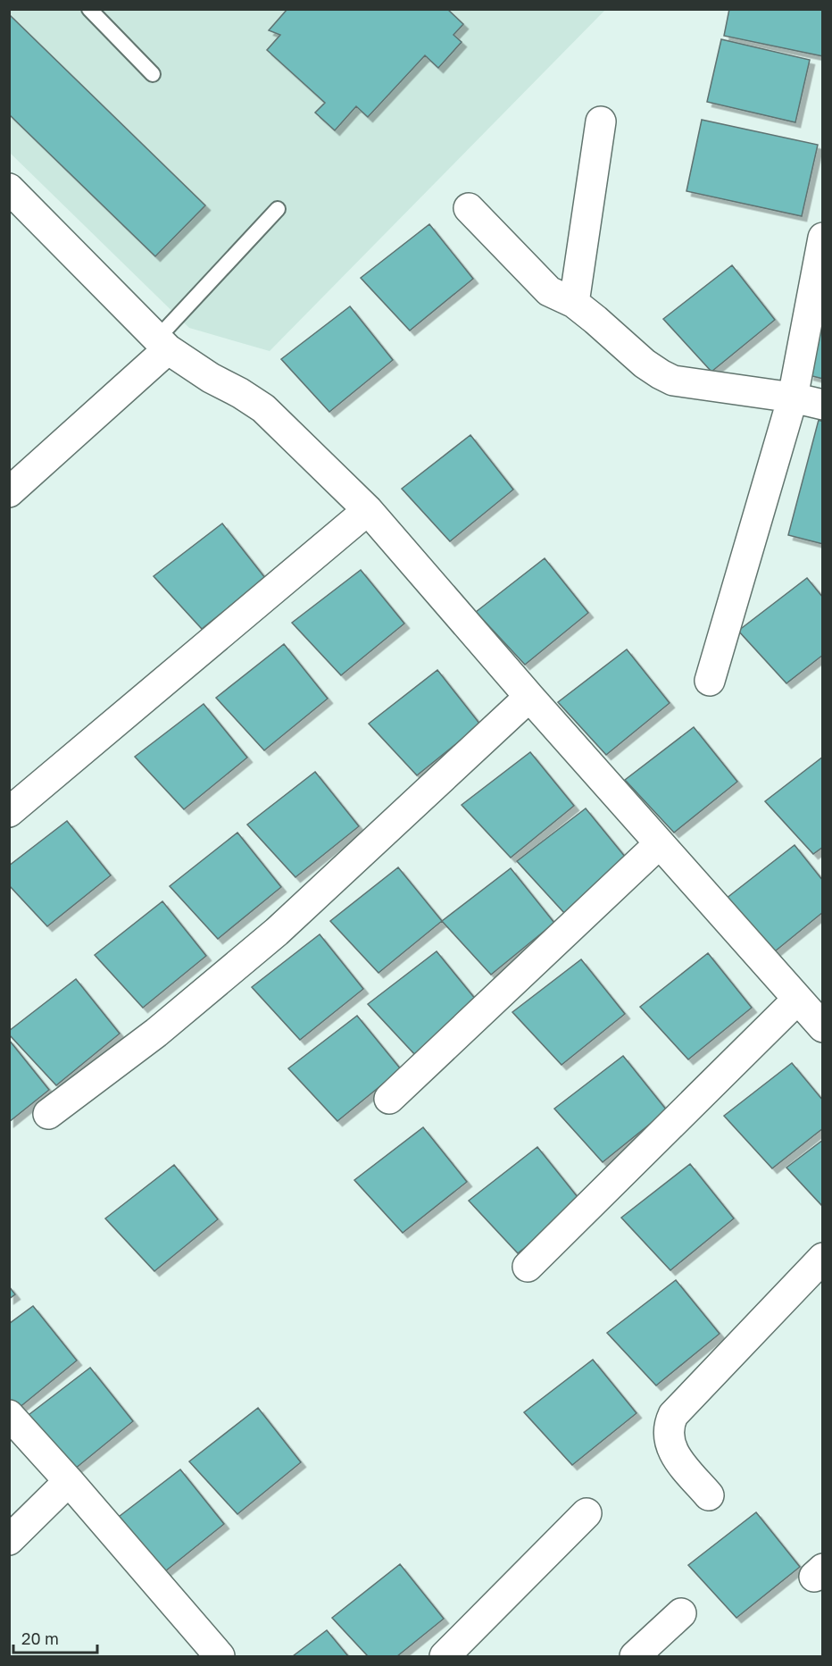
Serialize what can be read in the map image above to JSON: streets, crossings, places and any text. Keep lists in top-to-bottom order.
{
  "scale_bar": "20 m"
}
